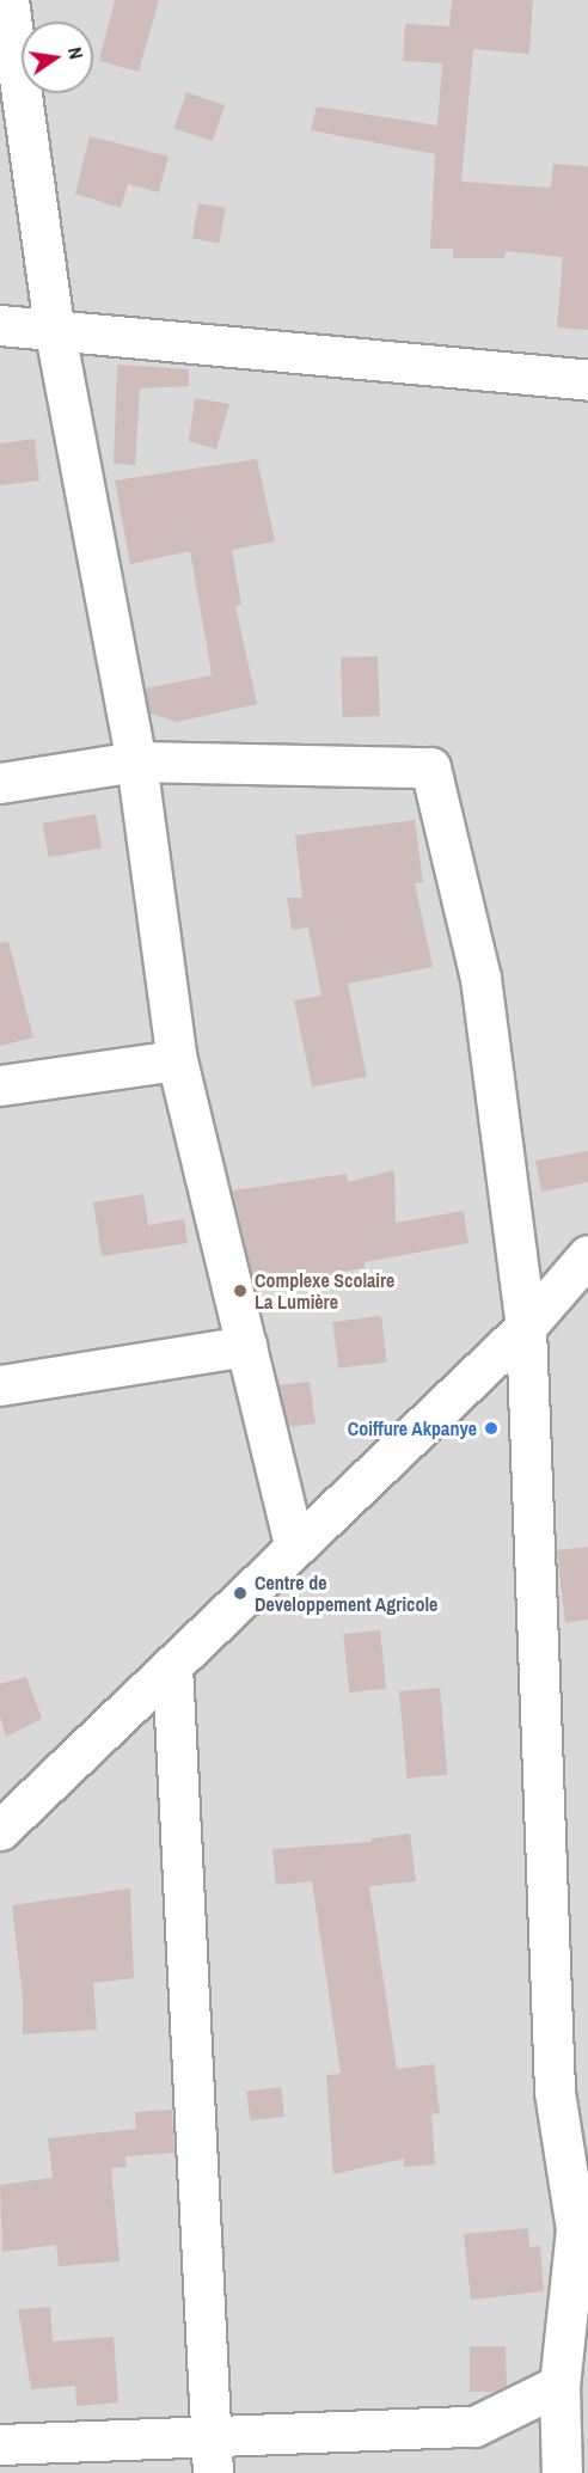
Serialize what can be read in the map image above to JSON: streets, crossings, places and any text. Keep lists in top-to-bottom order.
{
  "places": ["Complexe Scolaire La Lumière", "Coiffure Akpanye", "Centre de Developpement Agricole"],
  "north": "right"
}
